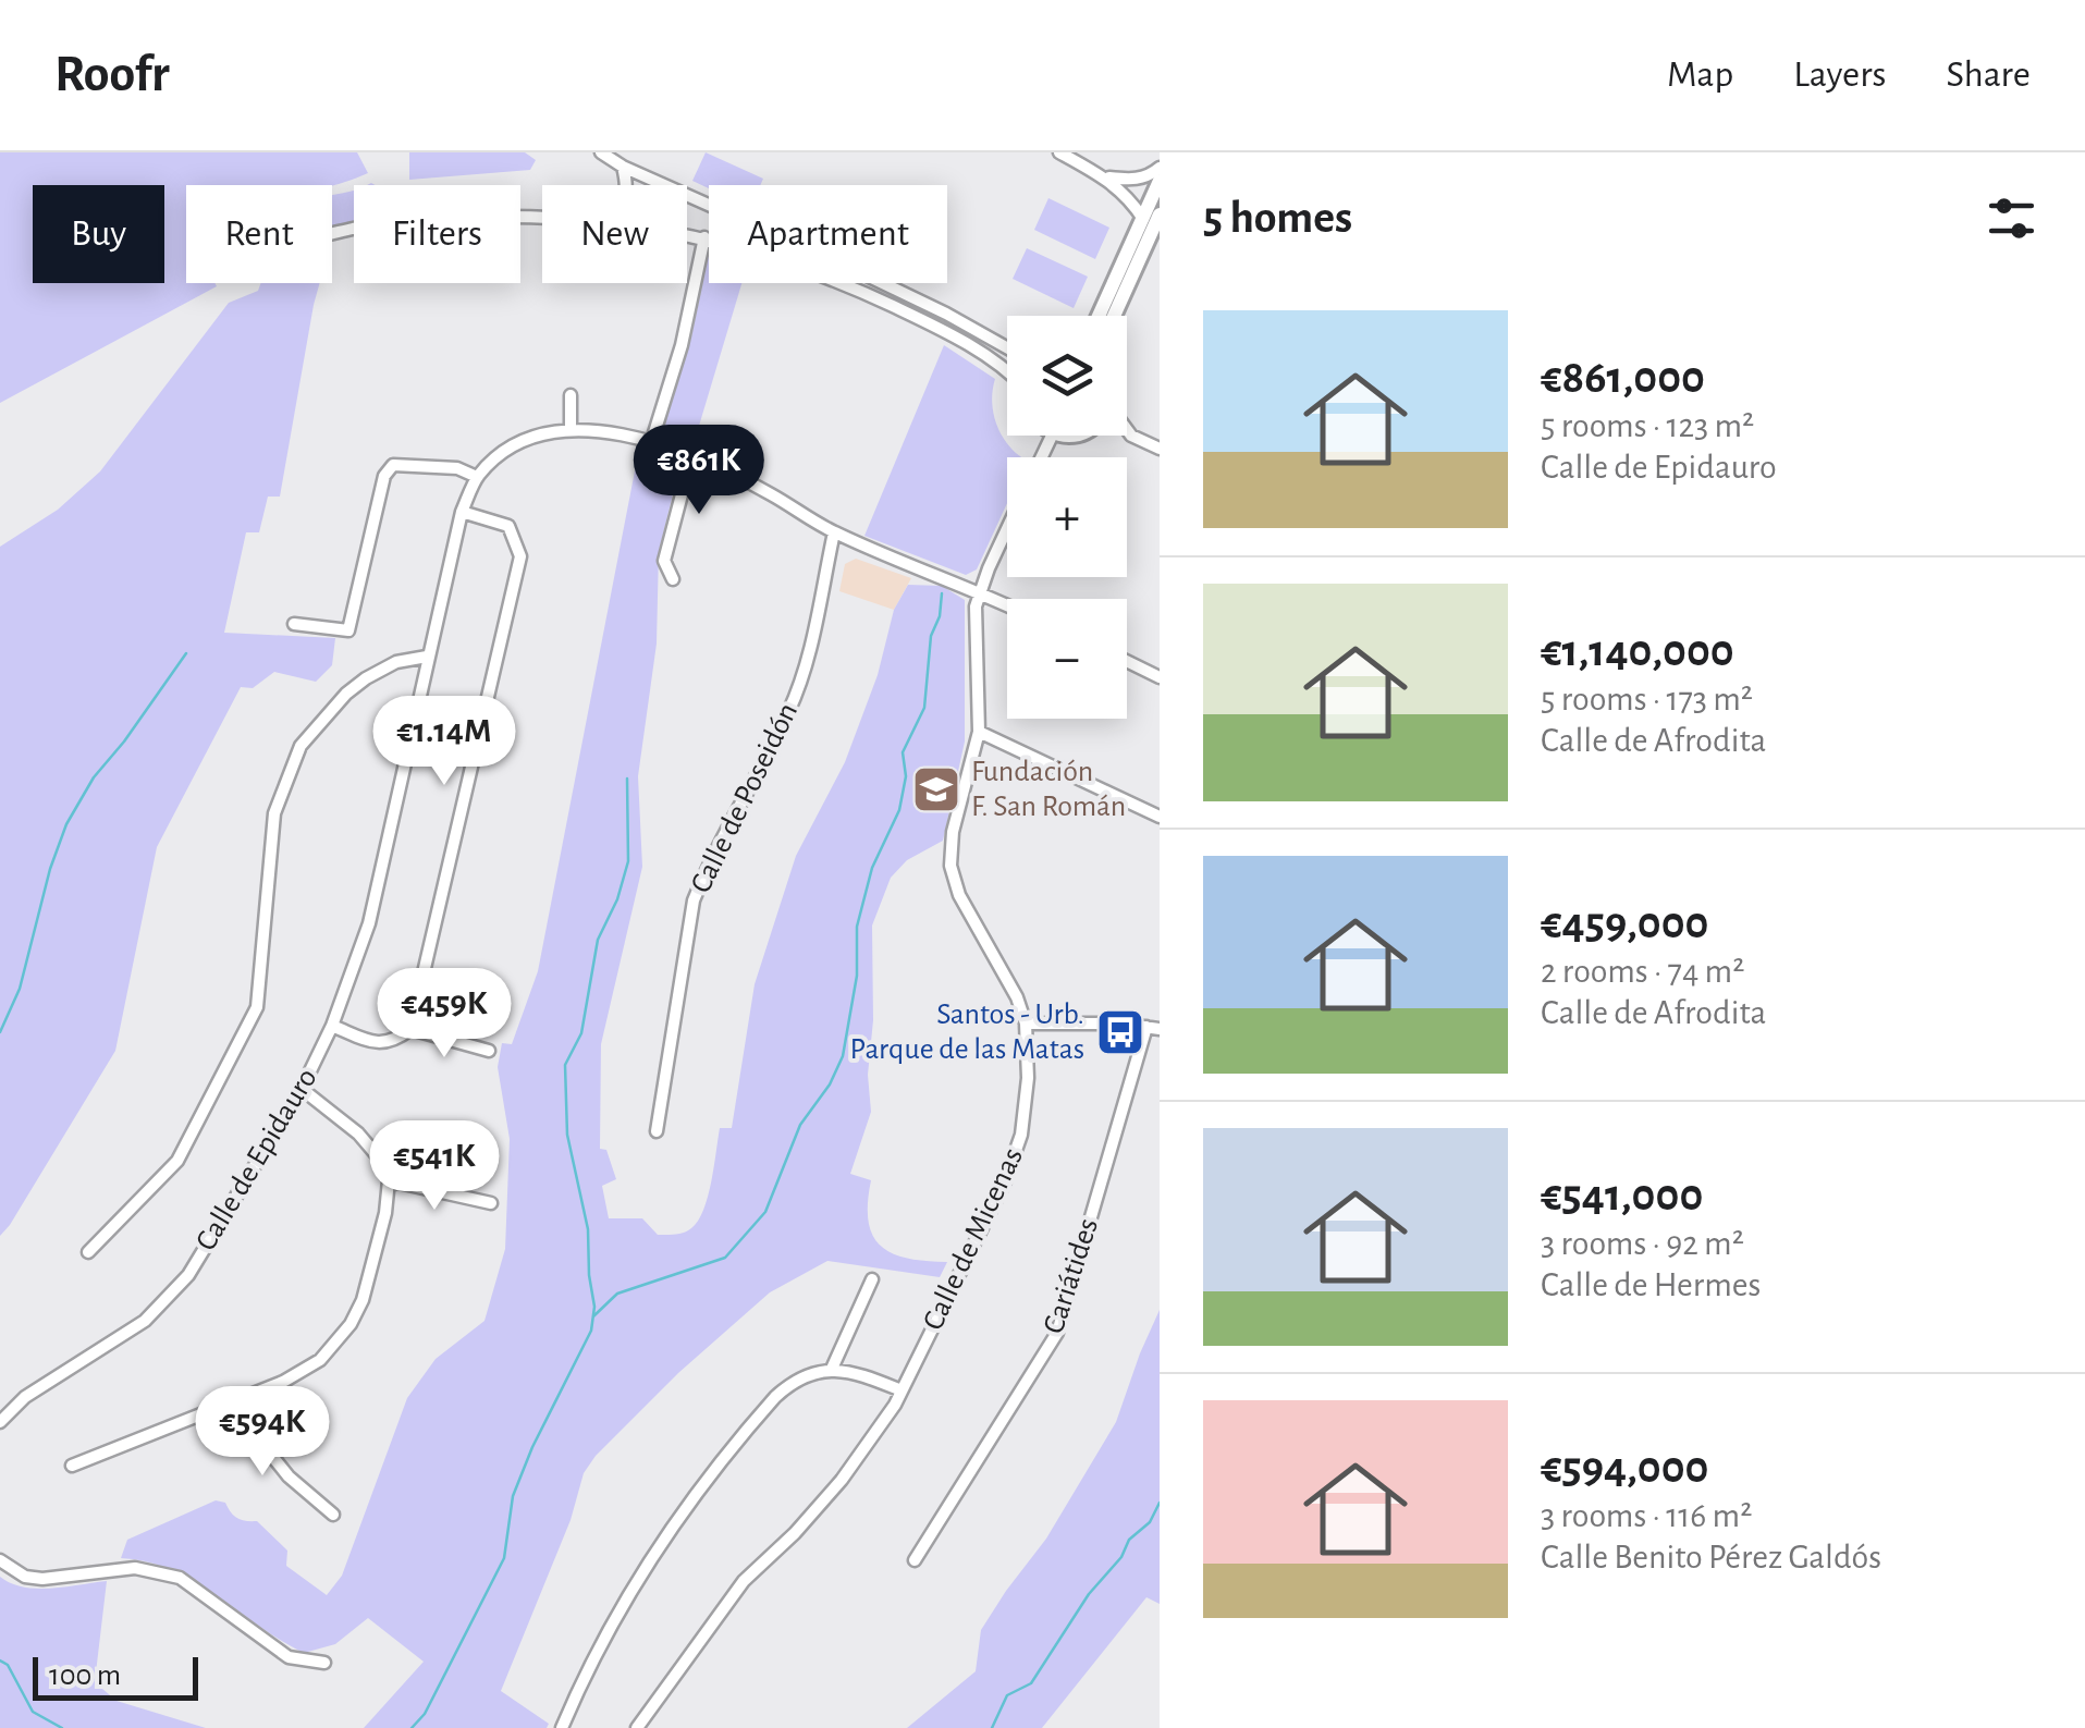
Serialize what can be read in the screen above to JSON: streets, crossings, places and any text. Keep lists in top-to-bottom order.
{
  "streets": {
    "street": [
      "Calle de Poseidón",
      "Calle de Epidauro",
      "Calle de Micenas",
      "Cariátides"
    ]
  },
  "crossings": [
    ["Calle de Poseidón", "Calle de Epidauro"],
    ["Calle de Epidauro", "Calle de Micenas"]
  ],
  "places": {
    "school or university": ["Fundación F. San Román"],
    "bus stop": ["Santos - Urb. Parque de las Matas"]
  },
  "scale_bar": "100 m",
  "page": {
    "header": "Roofr",
    "nav": ["Map", "Layers", "Share"],
    "heading": "5 homes",
    "chip": [
      "Buy",
      "Rent",
      "Filters",
      "New",
      "Apartment"
    ],
    "list": [
      {
        "name": "€861,000",
        "note": "5 rooms · 123 m² · Calle de Epidauro"
      },
      {
        "name": "€1,140,000",
        "note": "5 rooms · 173 m² · Calle de Afrodita"
      },
      {
        "name": "€459,000",
        "note": "2 rooms · 74 m² · Calle de Afrodita"
      },
      {
        "name": "€541,000",
        "note": "3 rooms · 92 m² · Calle de Hermes"
      },
      {
        "name": "€594,000",
        "note": "3 rooms · 116 m² · Calle Benito Pérez Galdós"
      }
    ],
    "map_buttons": ["+", "−"],
    "price": [
      "€861K",
      "€1.14M",
      "€459K",
      "€541K",
      "€594K"
    ],
    "scale": "100 m"
  }
}
